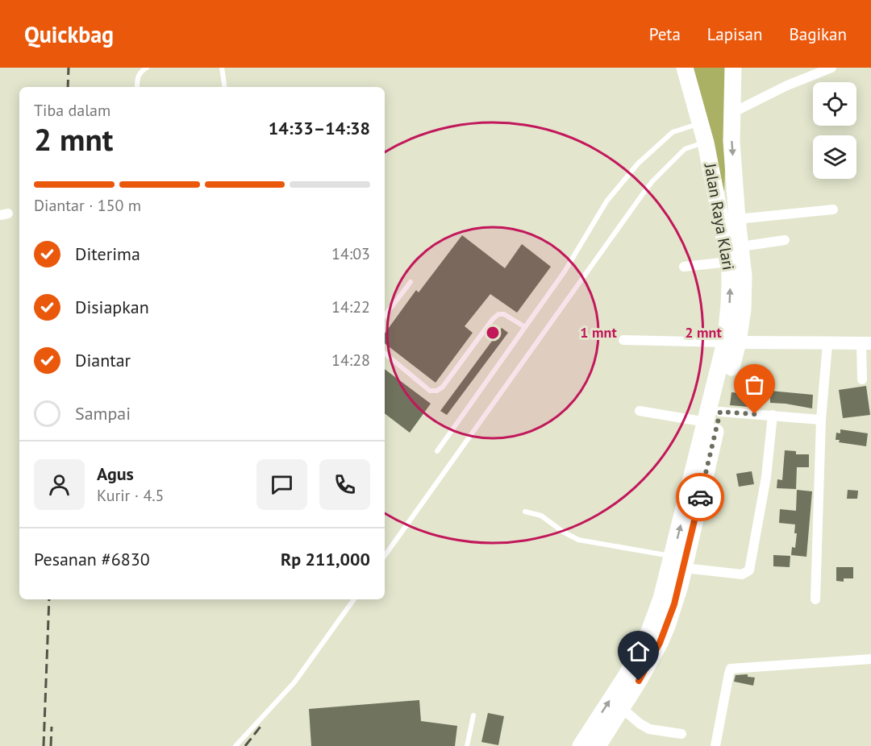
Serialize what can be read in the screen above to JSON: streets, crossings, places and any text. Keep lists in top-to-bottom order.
{
  "streets": {
    "highway": ["Jalan Raya Klari"]
  },
  "page": {
    "header": "Quickbag",
    "nav": ["Peta", "Lapisan", "Bagikan"],
    "heading": ["2 mnt", "Tiba dalam", "14:33–14:38"],
    "panel": [
      "Agus",
      "Kurir · 4.5",
      "Pesanan #6830",
      "Rp 211,000"
    ],
    "bar": "Diantar · 150 m",
    "list": [
      ["Diterima", "14:03"],
      ["Disiapkan", "14:22"],
      ["Diantar", "14:28"],
      "Sampai"
    ]
  },
  "rings": ["1 mnt", "2 mnt"]
}
